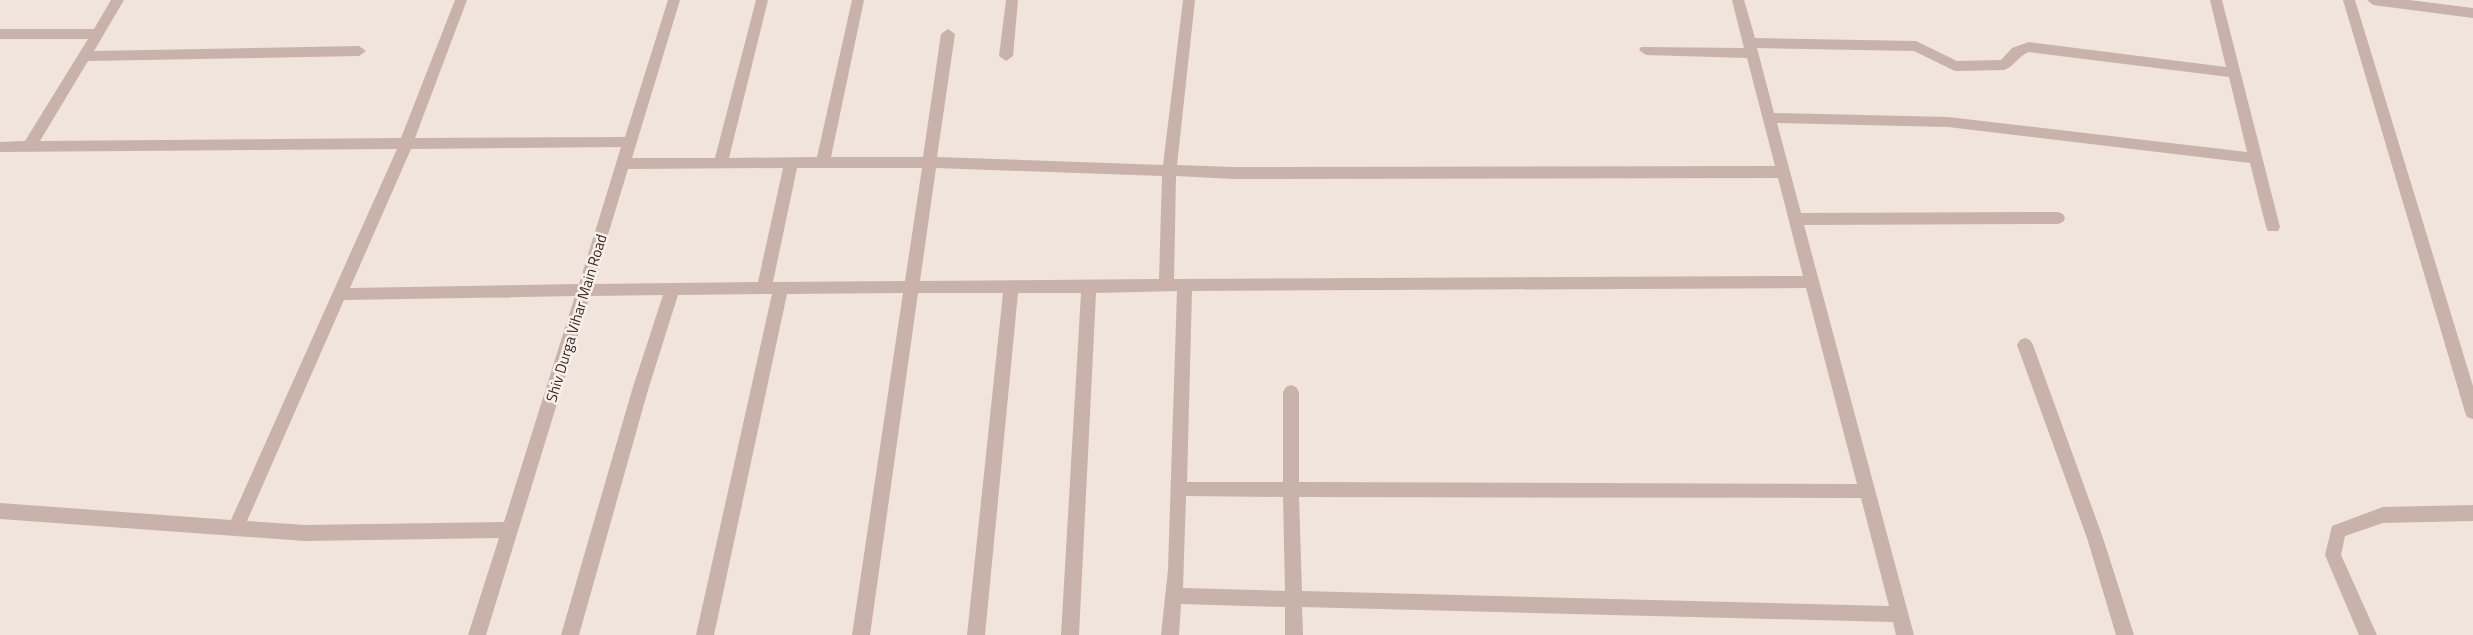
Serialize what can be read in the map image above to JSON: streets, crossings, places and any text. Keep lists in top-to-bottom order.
{
  "streets": {
    "street": ["Shiv Durga Vihar Main Road"]
  }
}
